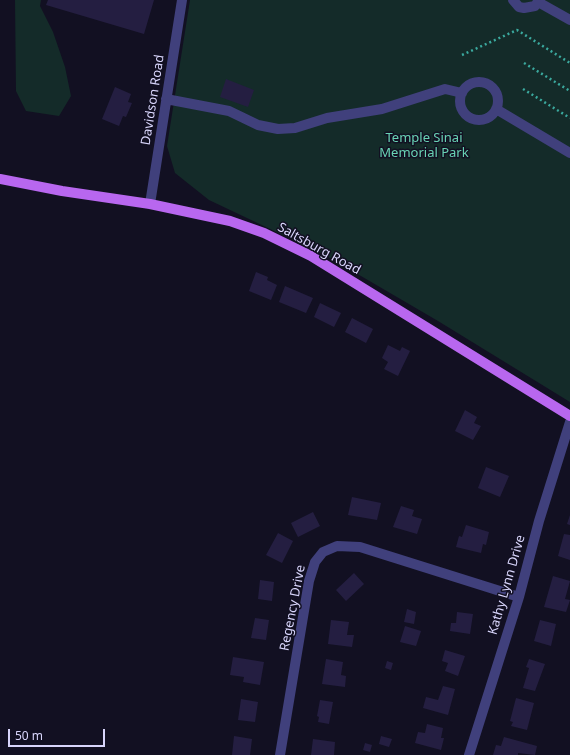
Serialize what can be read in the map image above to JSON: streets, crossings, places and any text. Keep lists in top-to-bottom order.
{
  "streets": {
    "main road": ["Saltsburg Road"],
    "street": ["Davidson Road", "Kathy Lynn Drive", "Regency Drive"]
  },
  "crossings": [
    ["Davidson Road", "Saltsburg Road"],
    ["Kathy Lynn Drive", "Regency Drive"]
  ],
  "parks": ["Temple Sinai Memorial Park"],
  "scale_bar": "50 m"
}
